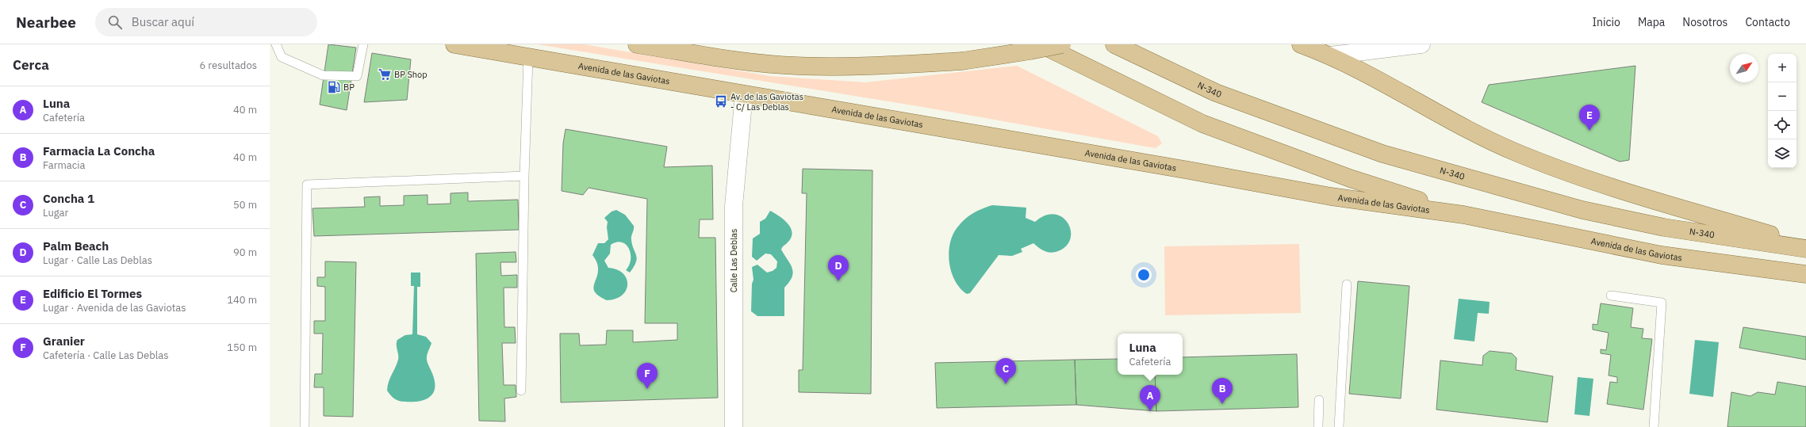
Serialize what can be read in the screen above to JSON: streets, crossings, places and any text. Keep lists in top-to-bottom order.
{
  "streets": {
    "main road": ["Avenida de las Gaviotas", "N-340"],
    "street": ["Calle Las Deblas"]
  },
  "crossings": [
    ["Avenida de las Gaviotas", "Calle Las Deblas"]
  ],
  "places": {
    "supermarket": ["BP Shop"],
    "fuel station": ["BP"],
    "bus stop": ["Av. de las Gaviotas - C/ Las Deblas"]
  },
  "north": "top right",
  "page": {
    "header": "Nearbee",
    "search": "Buscar aquí",
    "nav": [
      "Inicio",
      "Mapa",
      "Nosotros",
      "Contacto"
    ],
    "heading": ["Cerca", "6 resultados"],
    "map_buttons": ["+", "−"],
    "list": [
      {
        "mark": "A",
        "name": "Luna",
        "note": "Cafetería",
        "value": "40 m"
      },
      {
        "mark": "B",
        "name": "Farmacia La Concha",
        "note": "Farmacia",
        "value": "40 m"
      },
      {
        "mark": "C",
        "name": "Concha 1",
        "note": "Lugar",
        "value": "50 m"
      },
      {
        "mark": "D",
        "name": "Palm Beach",
        "note": "Lugar · Calle Las Deblas",
        "value": "90 m"
      },
      {
        "mark": "E",
        "name": "Edificio El Tormes",
        "note": "Lugar · Avenida de las Gaviotas",
        "value": "140 m"
      },
      {
        "mark": "F",
        "name": "Granier",
        "note": "Cafetería · Calle Las Deblas",
        "value": "150 m"
      }
    ],
    "pins": [
      "E",
      "D",
      "C",
      "F",
      "B",
      "A"
    ],
    "popup": ["Luna", "Cafetería"]
  }
}
